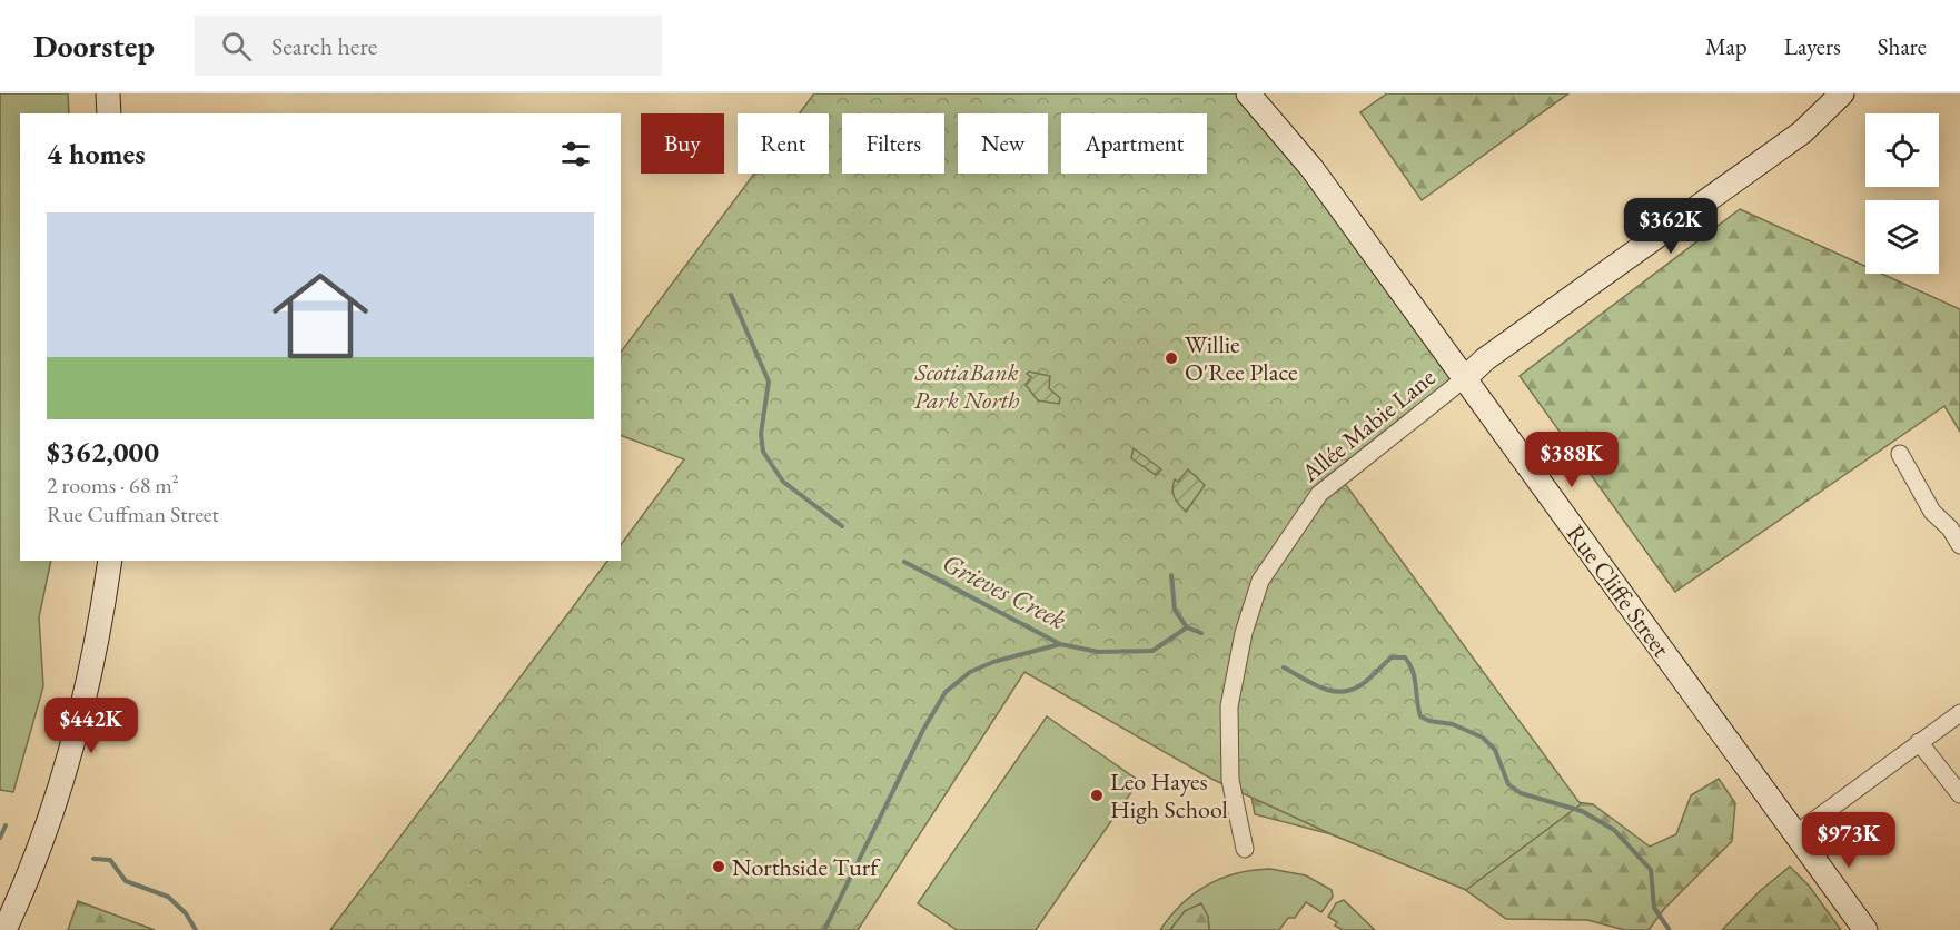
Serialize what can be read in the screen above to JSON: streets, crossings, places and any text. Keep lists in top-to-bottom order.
{
  "streets": {
    "main road": ["Rue Cliffe Street"],
    "street": ["Allée Mabie Lane"]
  },
  "crossings": [
    ["Allée Mabie Lane", "Rue Cliffe Street"]
  ],
  "water": ["Grieves Creek"],
  "parks": ["ScotiaBank Park North"],
  "places": ["Willie O'Ree Place", "Leo Hayes High School", "Northside Turf"],
  "page": {
    "header": "Doorstep",
    "search": "Search here",
    "nav": ["Map", "Layers", "Share"],
    "chip": [
      "Buy",
      "Rent",
      "Filters",
      "New",
      "Apartment"
    ],
    "heading": "4 homes",
    "list": [
      {
        "name": "$362,000",
        "note": "2 rooms · 68 m² · Rue Cuffman Street"
      }
    ],
    "price": [
      "$362K",
      "$388K",
      "$442K",
      "$973K"
    ]
  }
}
